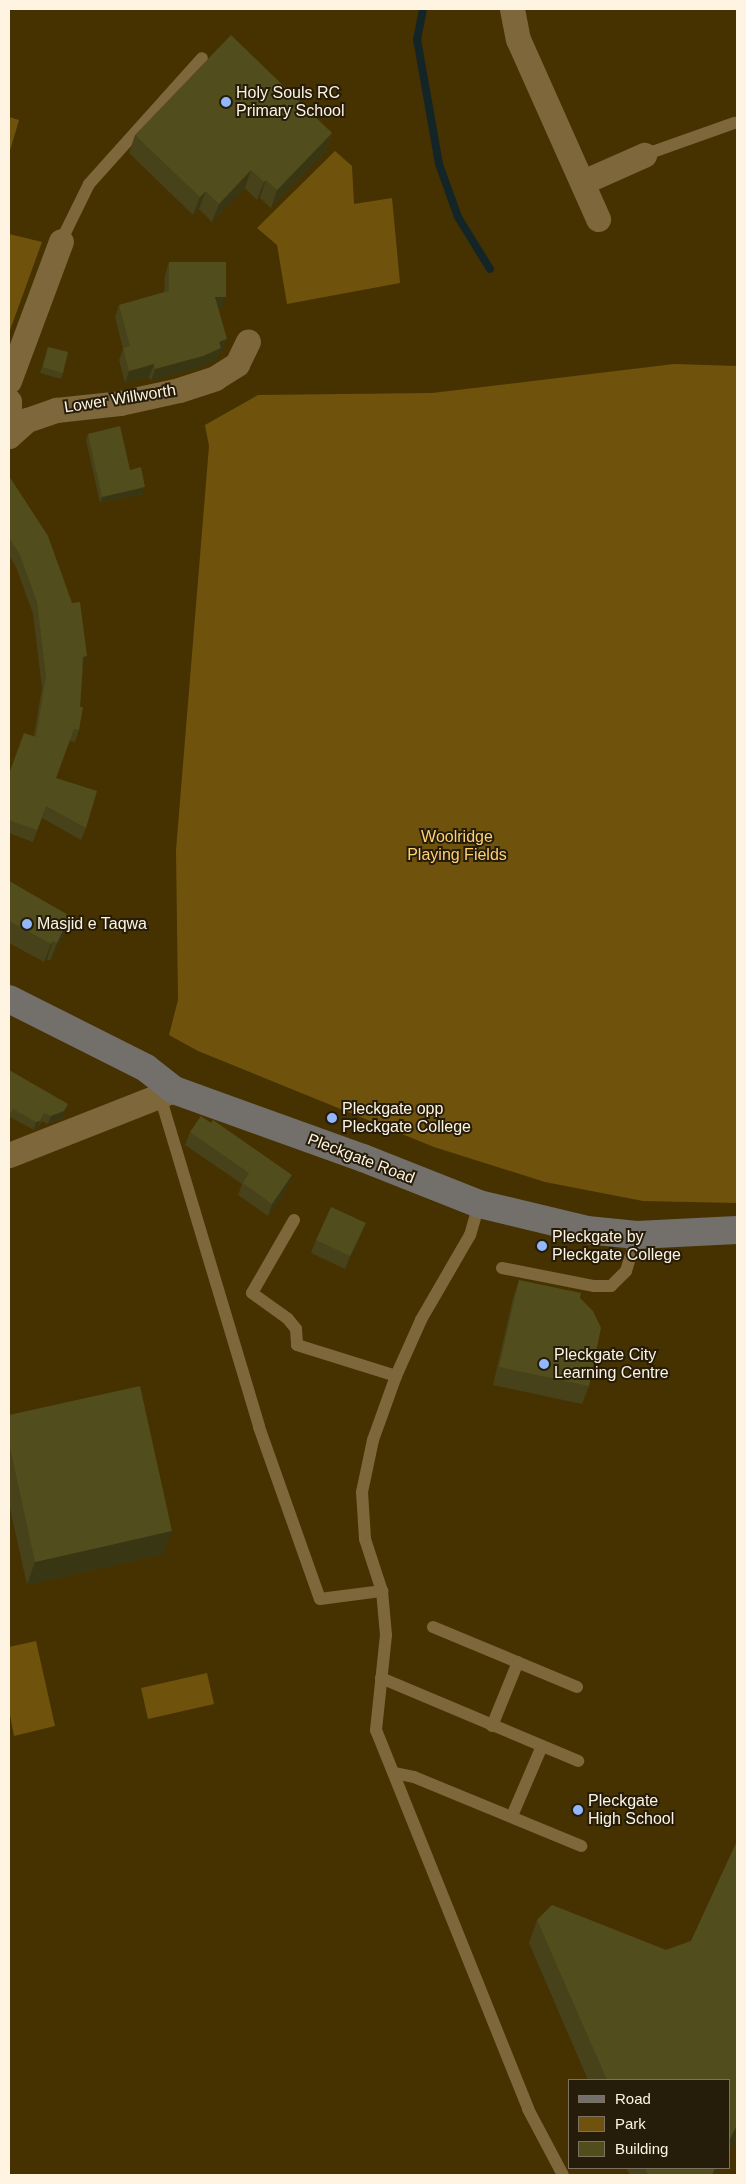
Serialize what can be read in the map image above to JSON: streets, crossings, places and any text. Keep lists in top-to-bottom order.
{
  "streets": {
    "main road": ["Pleckgate Road"],
    "street": ["Lower Willworth"]
  },
  "parks": ["Woolridge Playing Fields"],
  "places": [
    "Holy Souls RC Primary School",
    "Masjid e Taqwa",
    "Pleckgate opp Pleckgate College",
    "Pleckgate by Pleckgate College",
    "Pleckgate City Learning Centre",
    "Pleckgate High School"
  ],
  "legend": ["Road", "Park", "Building"]
}
